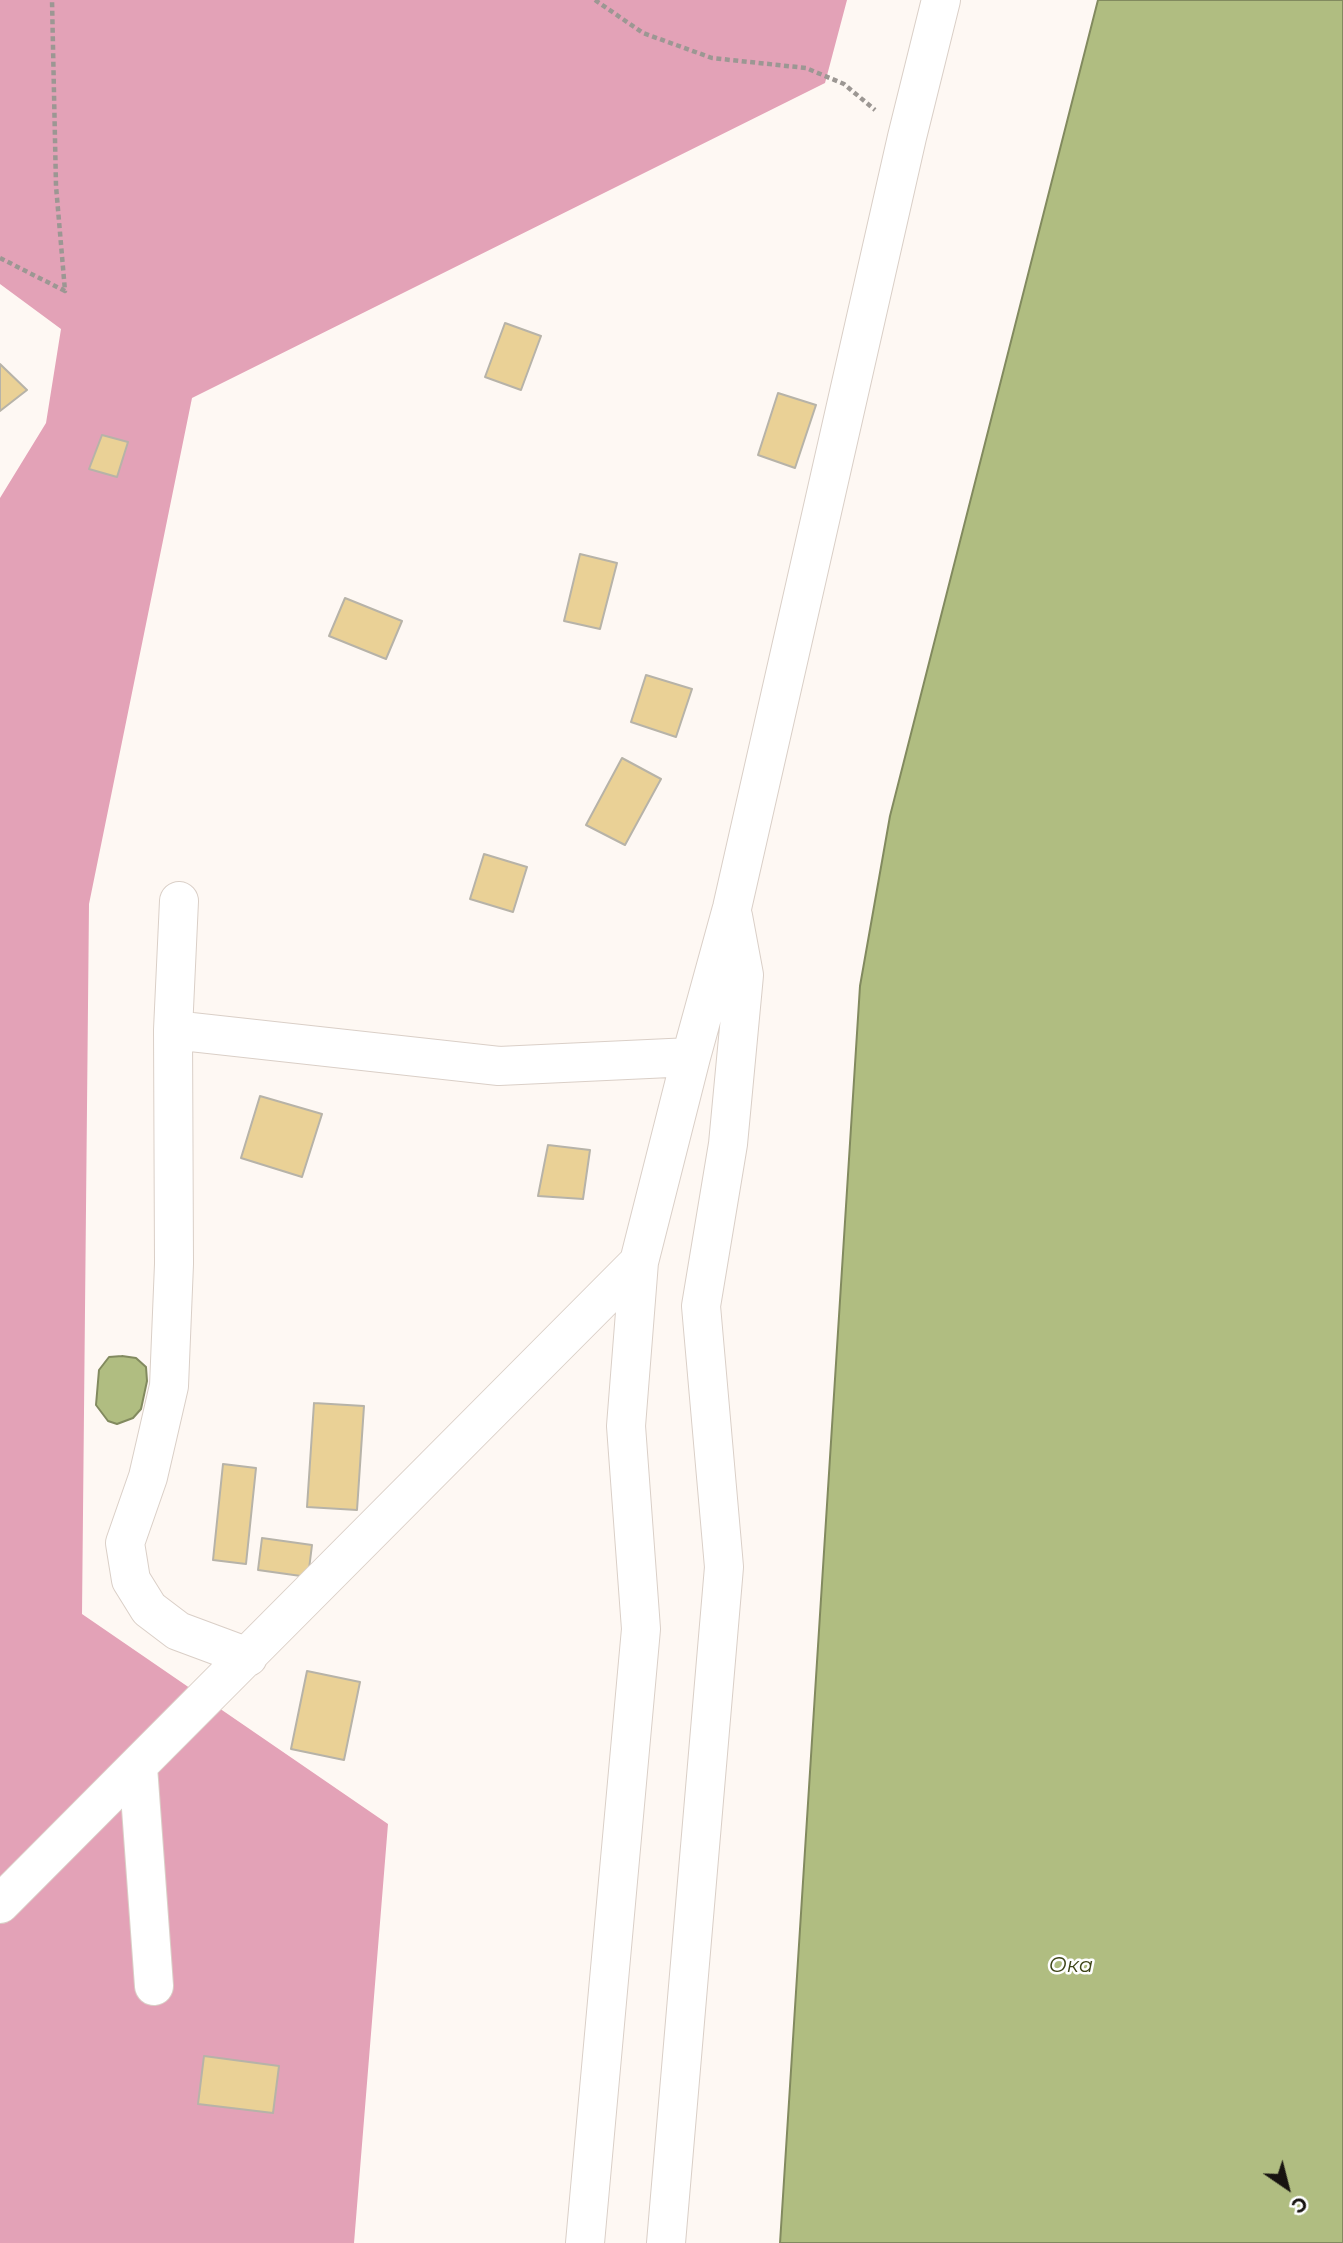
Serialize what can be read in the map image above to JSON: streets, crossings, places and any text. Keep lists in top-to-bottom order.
{
  "water": ["Ока"],
  "north": "bottom right"
}
